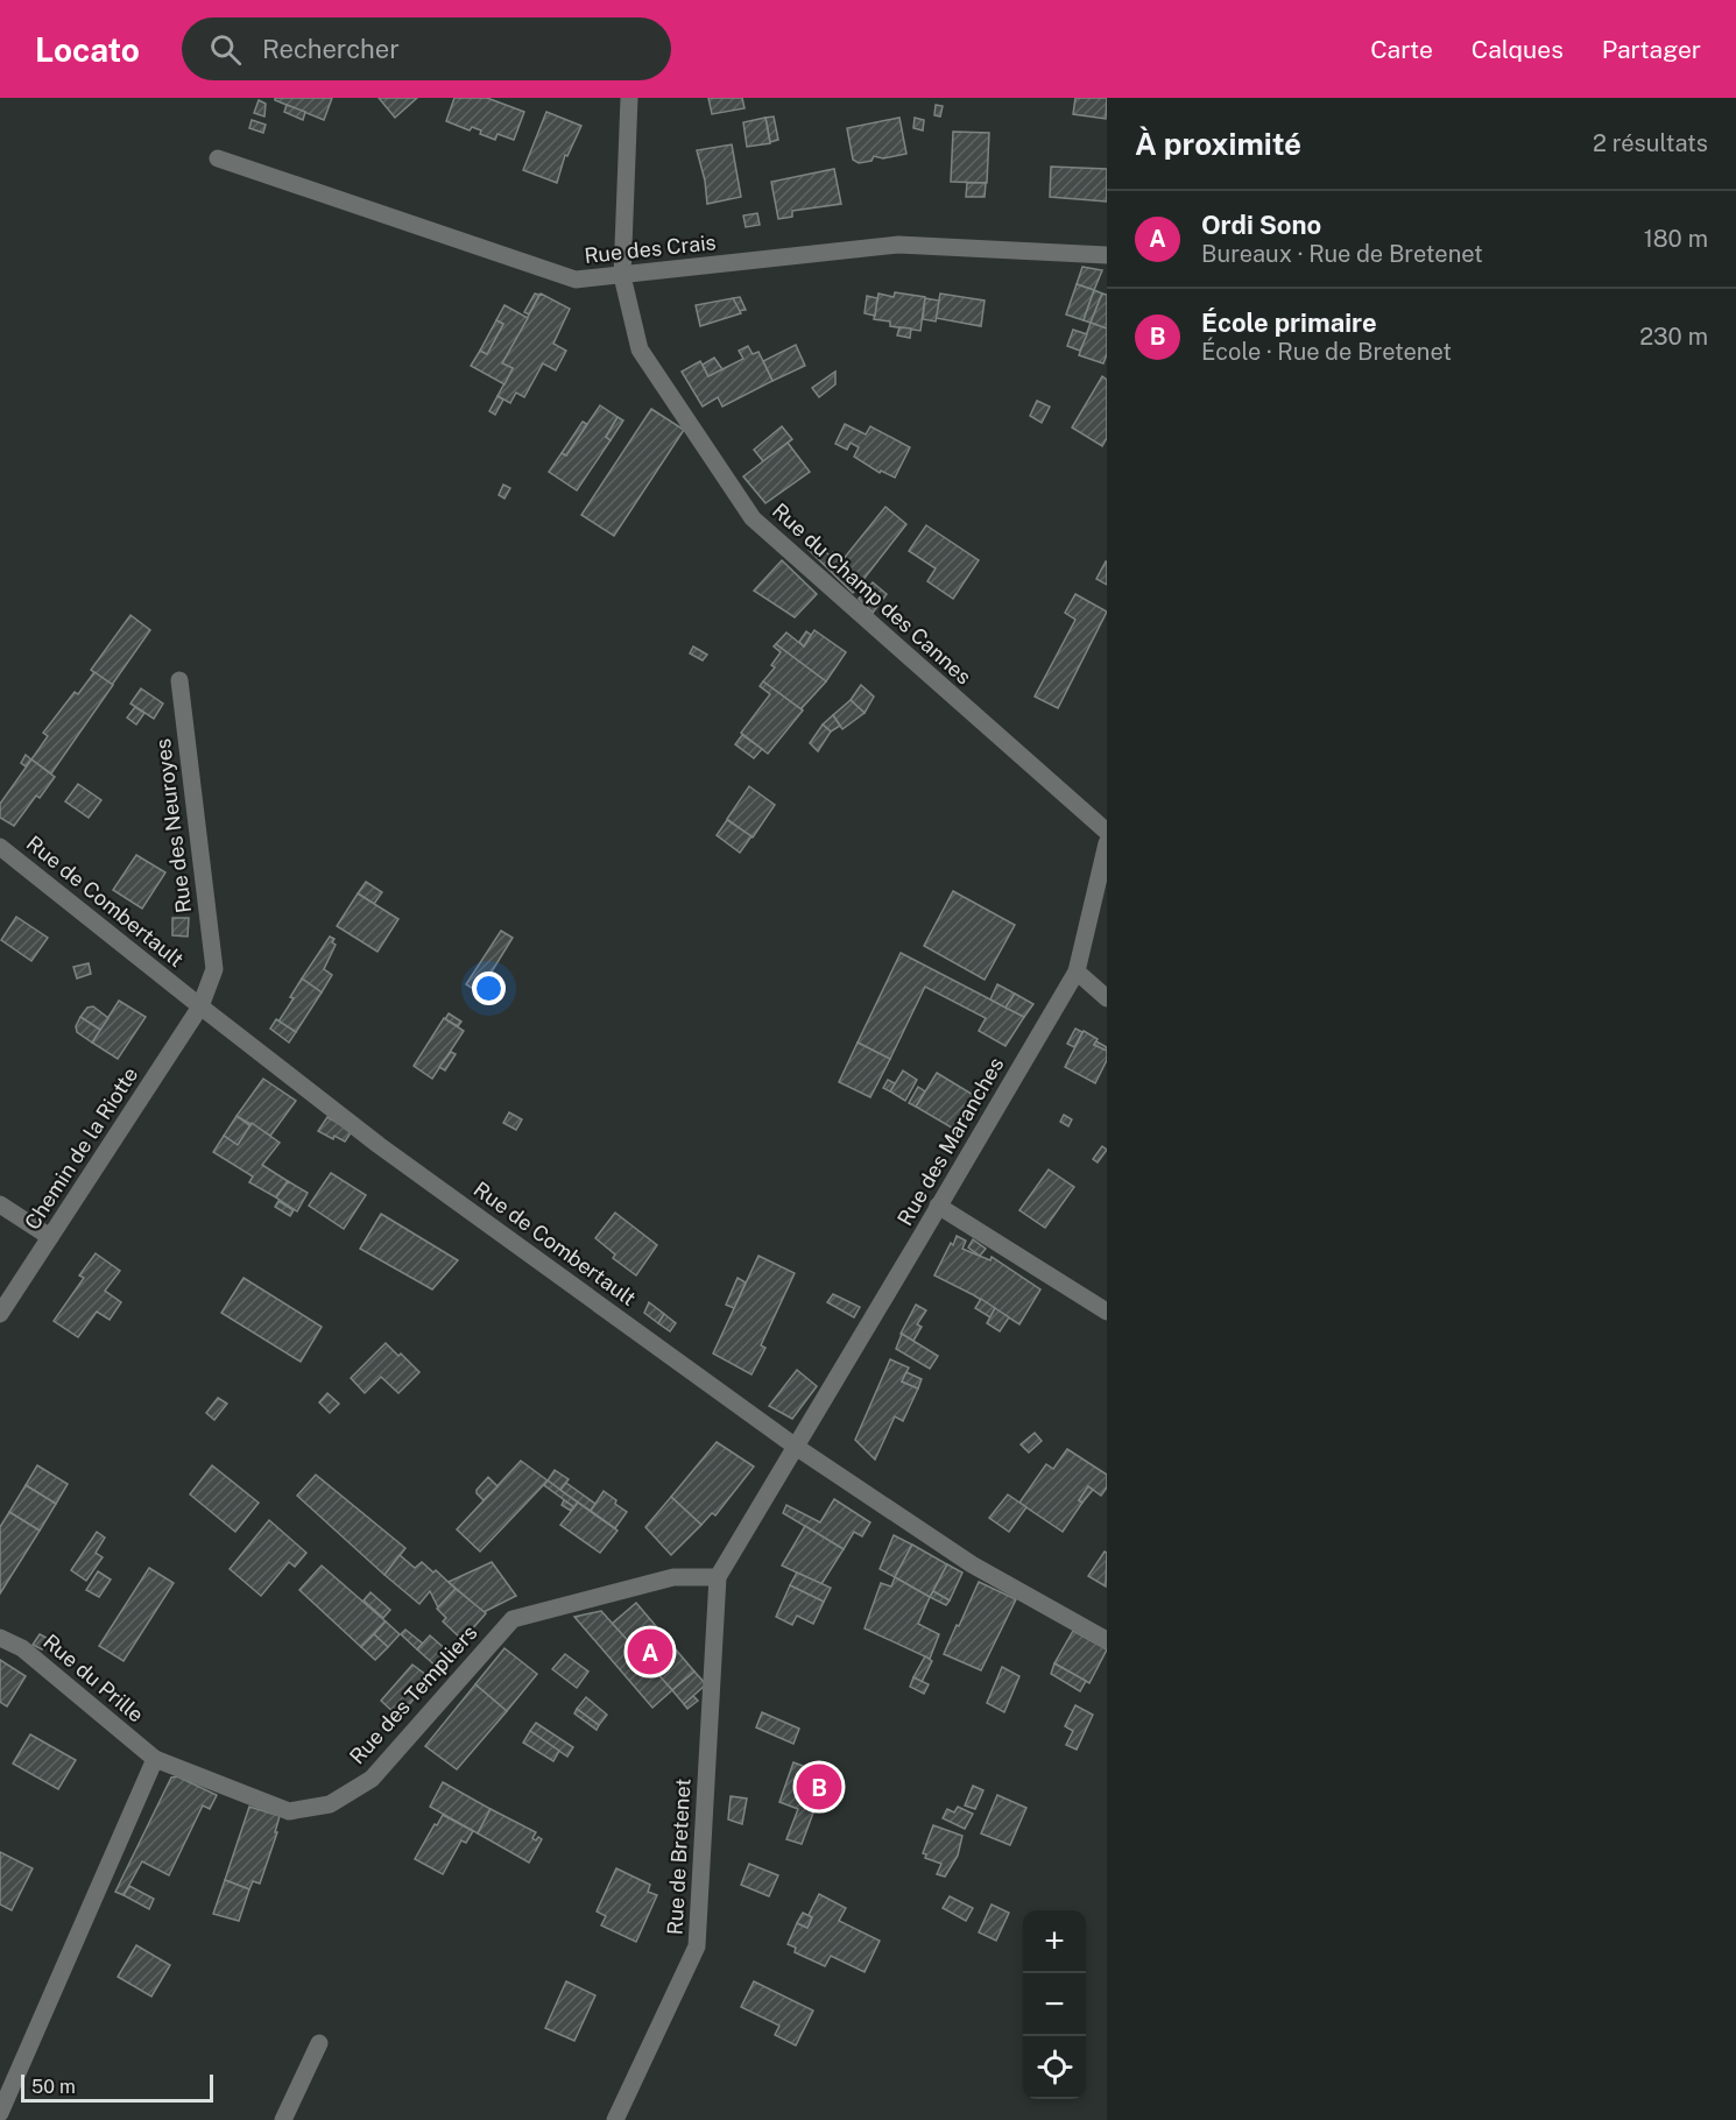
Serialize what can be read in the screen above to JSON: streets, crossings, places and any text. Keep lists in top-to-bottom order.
{
  "streets": {
    "street": [
      "Rue des Crais",
      "Rue du Champ des Cannes",
      "Rue des Neuroyes",
      "Rue de Combertault",
      "Rue des Maranches",
      "Chemin de la Riotte",
      "Rue du Prille",
      "Rue des Templiers",
      "Rue de Bretenet"
    ]
  },
  "crossings": [
    ["Rue des Crais", "Rue du Champ des Cannes"],
    ["Rue des Neuroyes", "Rue de Combertault"],
    ["Rue des Neuroyes", "Chemin de la Riotte"],
    ["Rue de Combertault", "Rue des Maranches"],
    ["Rue de Combertault", "Chemin de la Riotte"],
    ["Rue des Maranches", "Rue des Templiers"],
    ["Rue des Maranches", "Rue de Bretenet"],
    ["Rue du Prille", "Rue des Templiers"],
    ["Rue des Templiers", "Rue de Bretenet"]
  ],
  "scale_bar": "50 m",
  "page": {
    "header": "Locato",
    "search": "Rechercher",
    "nav": ["Carte", "Calques", "Partager"],
    "heading": ["À proximité", "2 résultats"],
    "list": [
      {
        "mark": "A",
        "name": "Ordi Sono",
        "note": "Bureaux · Rue de Bretenet",
        "value": "180 m"
      },
      {
        "mark": "B",
        "name": "École primaire",
        "note": "École · Rue de Bretenet",
        "value": "230 m"
      }
    ],
    "pins": ["A", "B"],
    "map_buttons": ["+", "−"],
    "scale": "50 m"
  }
}
